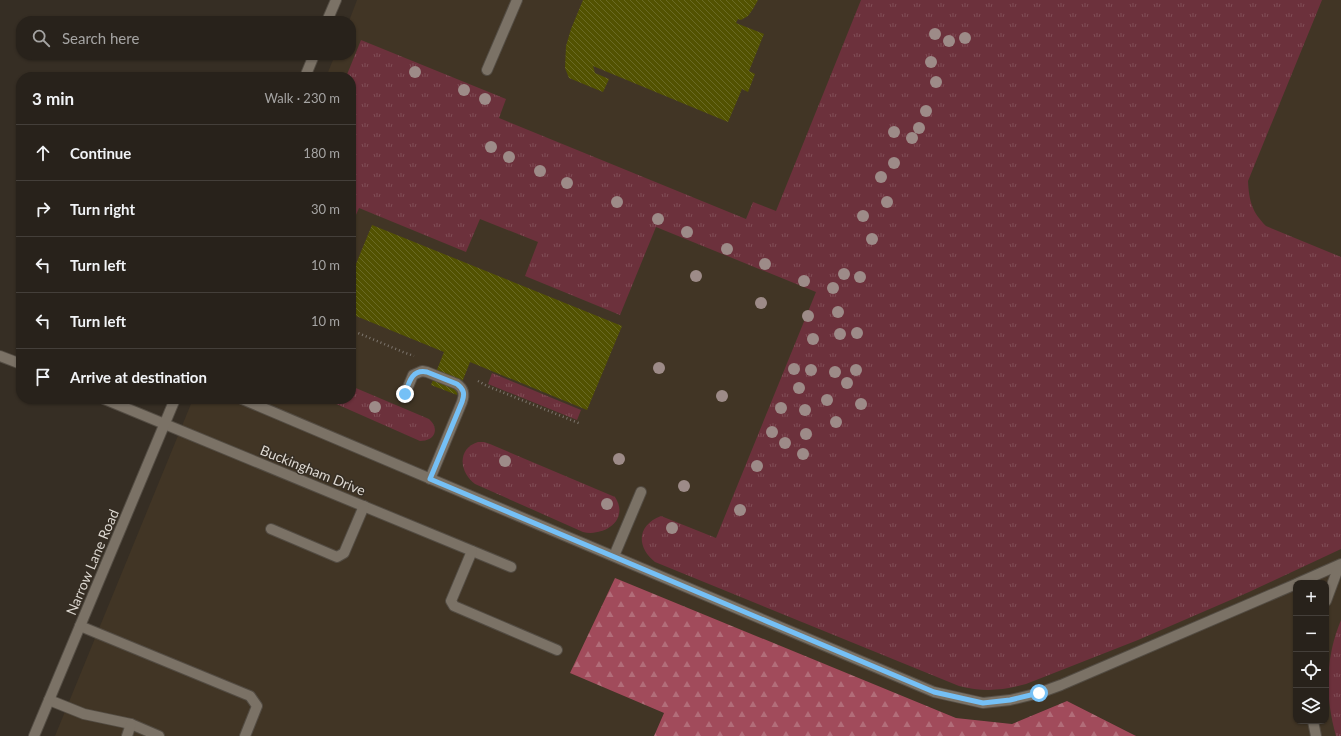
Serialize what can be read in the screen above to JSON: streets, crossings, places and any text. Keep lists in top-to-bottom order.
{
  "streets": {
    "street": ["Buckingham Drive", "Narrow Lane Road"]
  },
  "crossings": [
    ["Buckingham Drive", "Narrow Lane Road"]
  ],
  "page": {
    "search": "Search here",
    "heading": ["3 min", "Walk · 230 m"],
    "list": [
      ["Continue", "180 m"],
      ["Turn right", "30 m"],
      ["Turn left", "10 m"],
      ["Turn left", "10 m"],
      "Arrive at destination"
    ],
    "map_buttons": ["+", "−"]
  }
}
